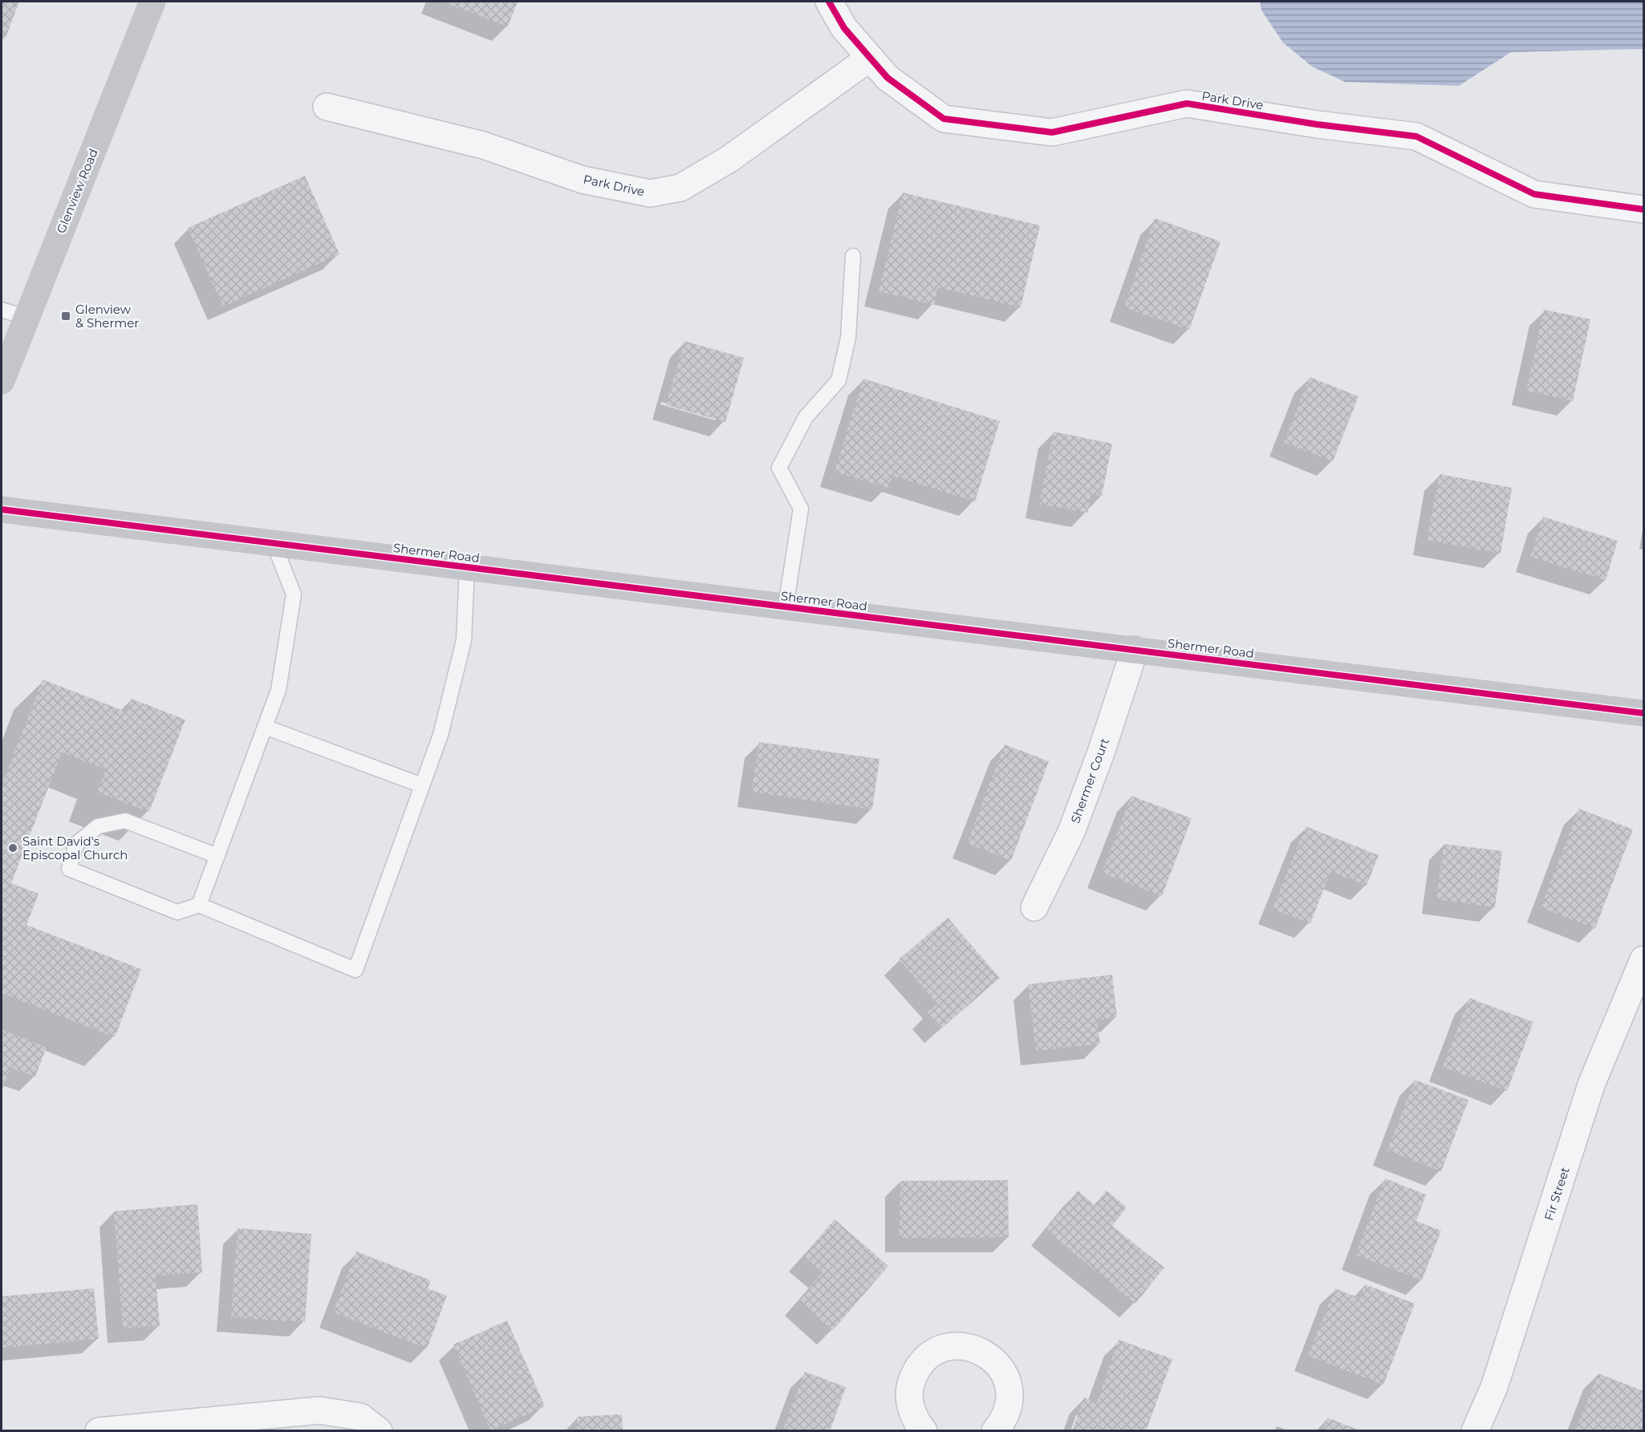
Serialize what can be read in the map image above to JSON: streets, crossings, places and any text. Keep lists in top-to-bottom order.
{
  "streets": {
    "main road": ["Glenview Road", "Shermer Road"],
    "street": ["Park Drive", "Shermer Court", "Fir Street"]
  },
  "crossings": [
    ["Shermer Road", "Shermer Court"]
  ],
  "places": {
    "transit": ["Glenview & Shermer"],
    "other": ["Saint David's Episcopal Church"]
  }
}
